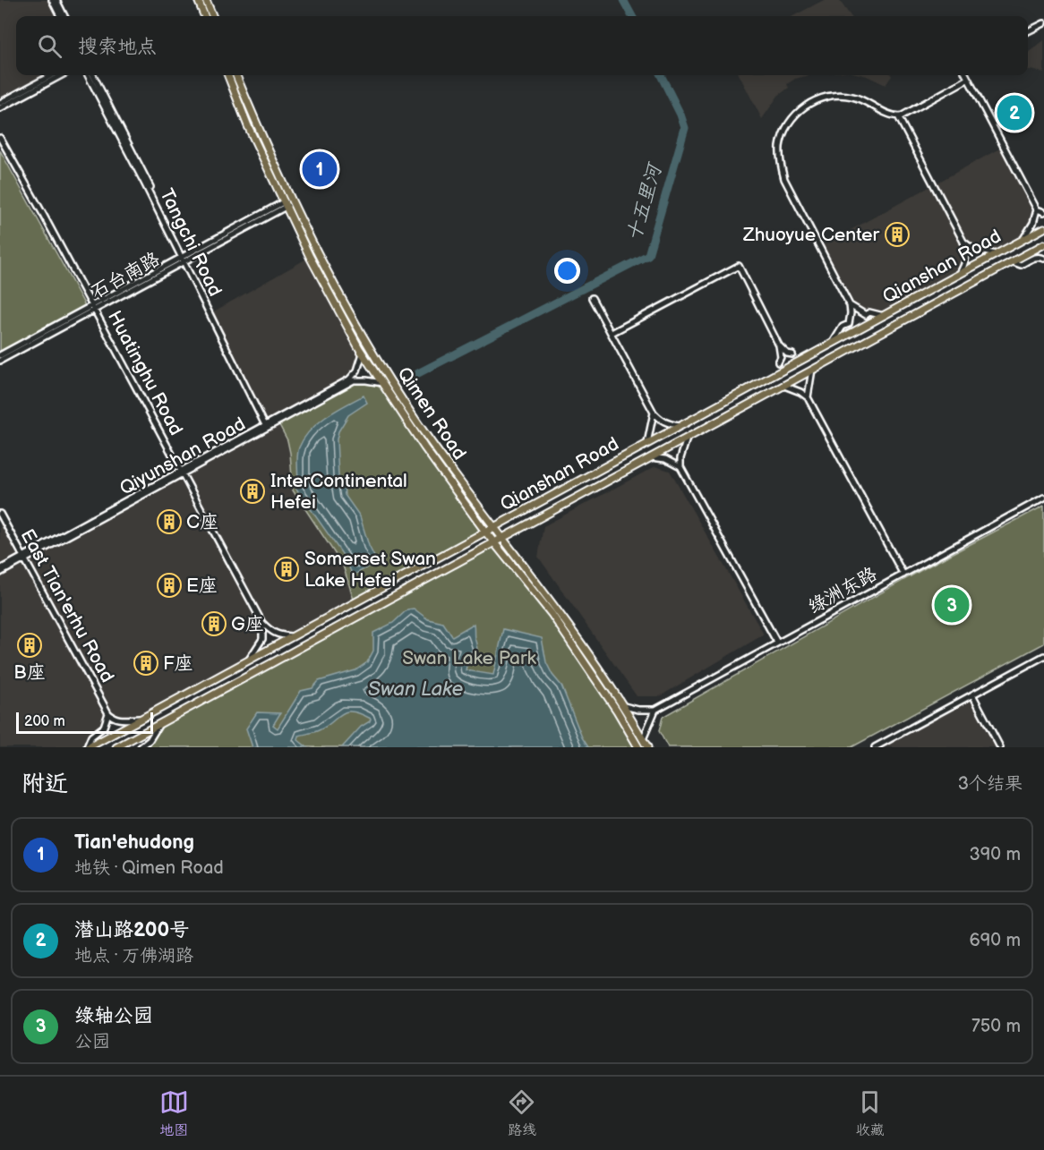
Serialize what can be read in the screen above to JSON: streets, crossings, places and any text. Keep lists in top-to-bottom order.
{
  "streets": {
    "main road": ["Qianshan Road", "Qimen Road"],
    "street": [
      "Tangchi Road",
      "石台南路",
      "Huatinghu Road",
      "Qiyunshan Road",
      "绿洲东路",
      "East Tian'erhu Road"
    ]
  },
  "crossings": [
    ["Tangchi Road", "石台南路"],
    ["Tangchi Road", "Qiyunshan Road"],
    ["Qianshan Road", "Qimen Road"],
    ["石台南路", "Huatinghu Road"],
    ["石台南路", "Qimen Road"],
    ["Huatinghu Road", "Qiyunshan Road"],
    ["Qimen Road", "Qiyunshan Road"],
    ["Qiyunshan Road", "East Tian'erhu Road"]
  ],
  "water": ["十五里河", "Swan Lake"],
  "parks": ["Swan Lake Park"],
  "places": {
    "building": [
      "Zhuoyue Center",
      "InterContinental Hefei",
      "C座",
      "Somerset Swan Lake Hefei",
      "E座",
      "G座",
      "B座",
      "F座"
    ]
  },
  "scale_bar": "200 m",
  "page": {
    "search": "搜索地点",
    "pins": ["2", "1", "3"],
    "scale": "200 m",
    "heading": ["附近", "3个结果"],
    "list": [
      {
        "mark": "1",
        "name": "Tian'ehudong",
        "note": "地铁 · Qimen Road",
        "value": "390 m"
      },
      {
        "mark": "2",
        "name": "潜山路200号",
        "note": "地点 · 万佛湖路",
        "value": "690 m"
      },
      {
        "mark": "3",
        "name": "绿轴公园",
        "note": "公园",
        "value": "750 m"
      }
    ],
    "nav": ["地图", "路线", "收藏"]
  }
}
